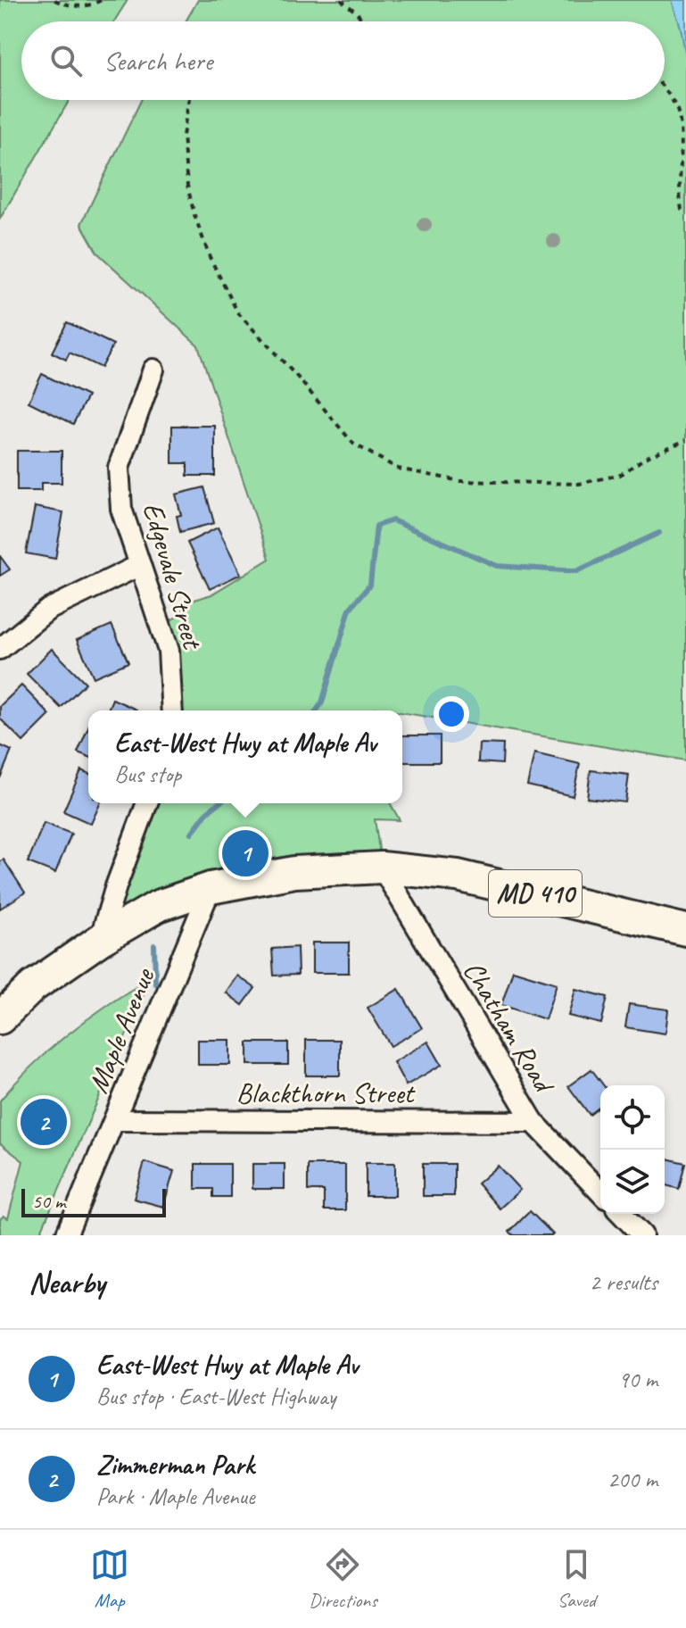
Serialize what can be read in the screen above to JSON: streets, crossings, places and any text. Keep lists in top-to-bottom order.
{
  "streets": {
    "main road": ["MD 410"],
    "street": [
      "Edgevale Street",
      "Chatham Road",
      "Maple Avenue",
      "Blackthorn Street"
    ]
  },
  "crossings": [
    ["MD 410", "Chatham Road"],
    ["MD 410", "Maple Avenue"],
    ["Chatham Road", "Blackthorn Street"],
    ["Maple Avenue", "Blackthorn Street"]
  ],
  "scale_bar": "50 m",
  "page": {
    "search": "Search here",
    "popup": ["East-West Hwy at Maple Av", "Bus stop"],
    "pins": ["1", "2"],
    "scale": "50 m",
    "heading": ["Nearby", "2 results"],
    "list": [
      {
        "mark": "1",
        "name": "East-West Hwy at Maple Av",
        "note": "Bus stop · East-West Highway",
        "value": "90 m"
      },
      {
        "mark": "2",
        "name": "Zimmerman Park",
        "note": "Park · Maple Avenue",
        "value": "200 m"
      }
    ],
    "nav": ["Map", "Directions", "Saved"]
  }
}
